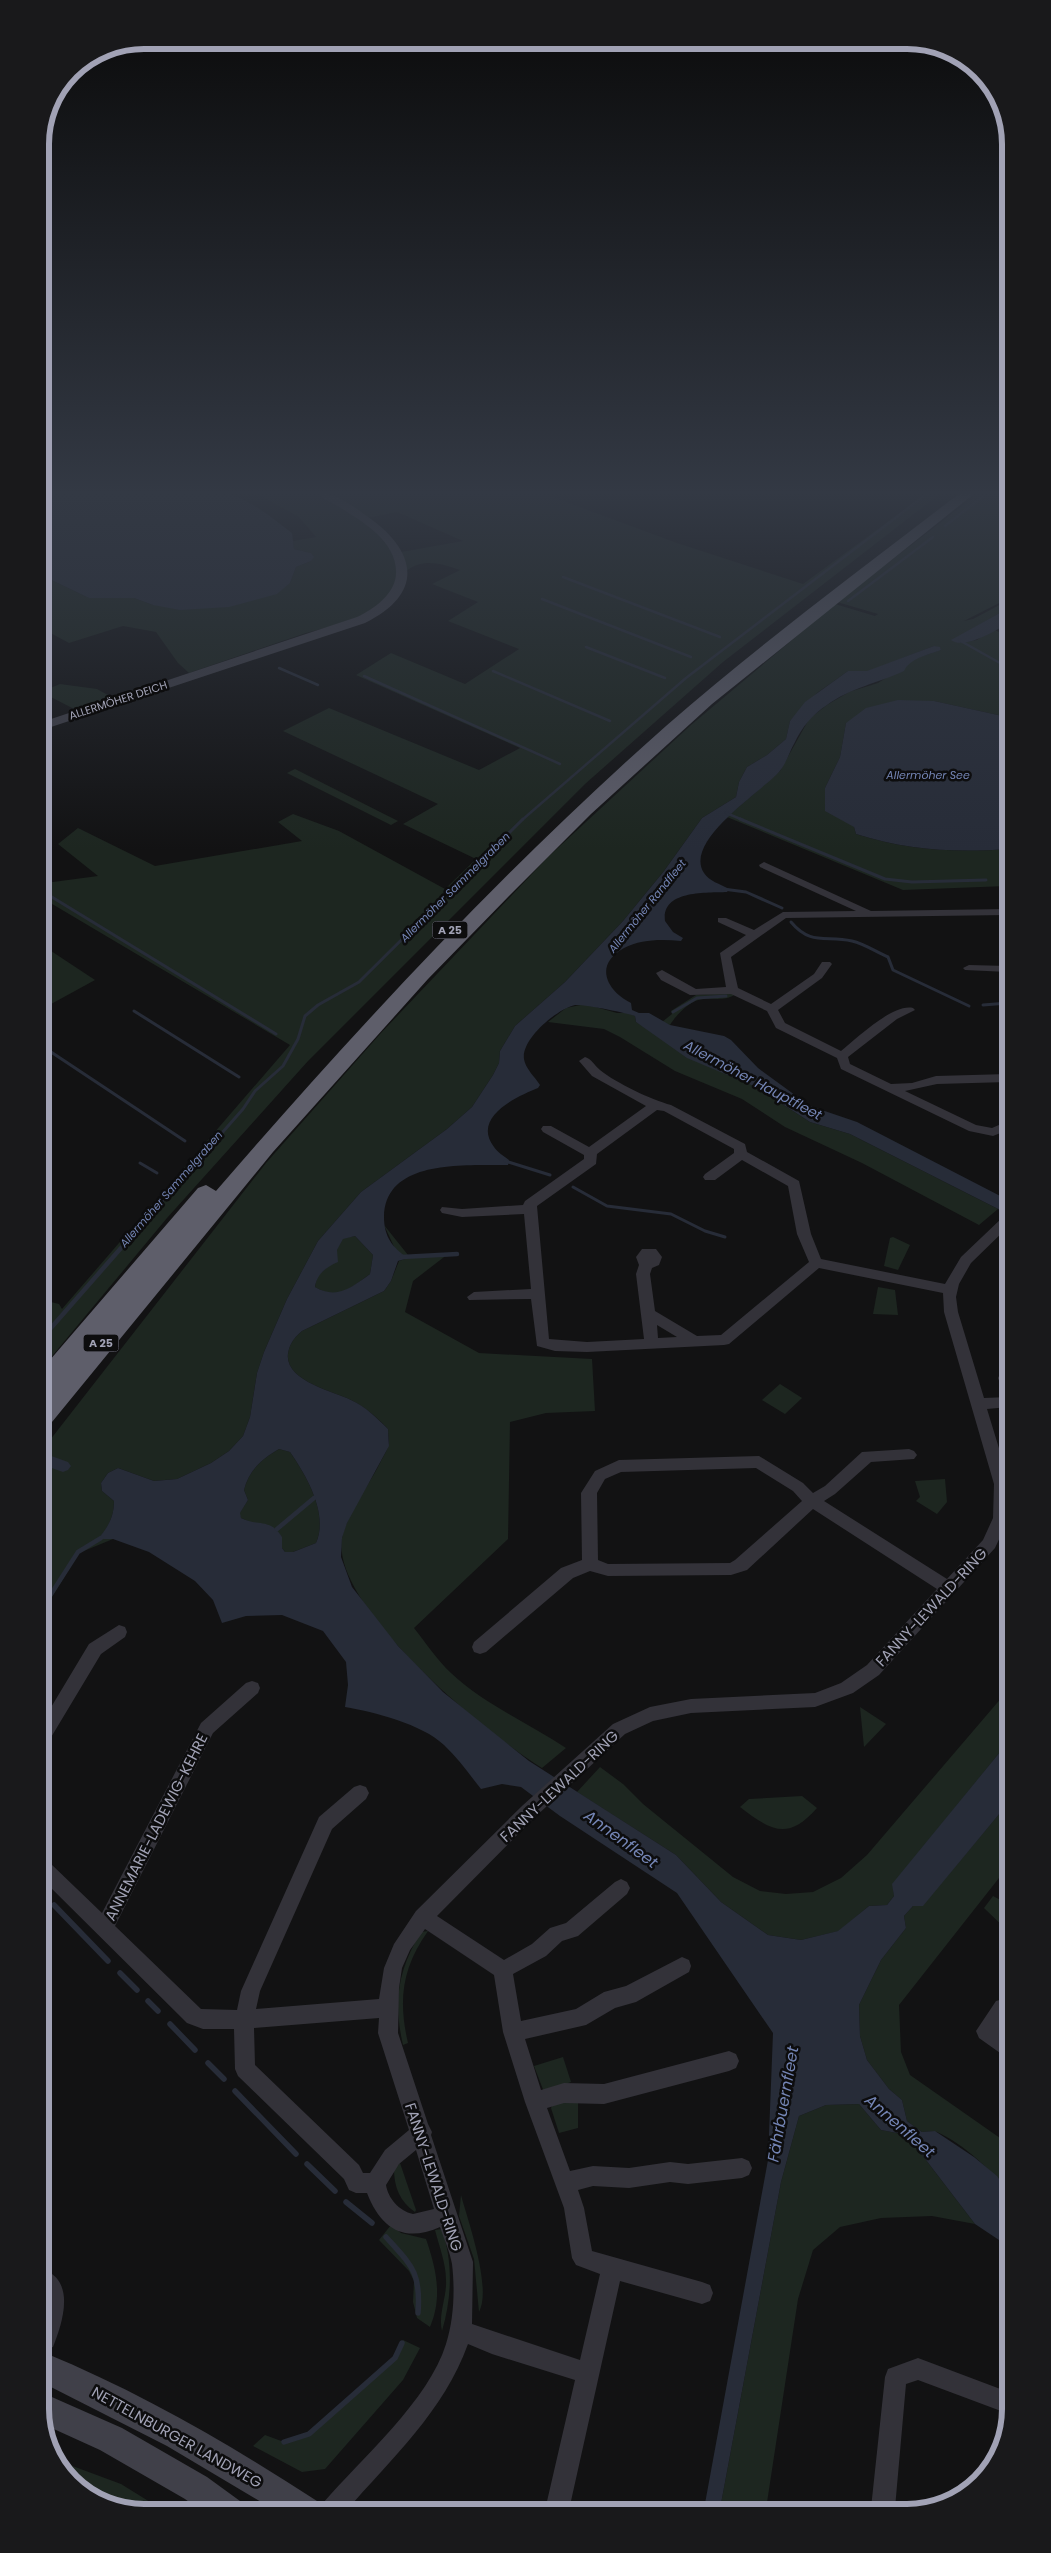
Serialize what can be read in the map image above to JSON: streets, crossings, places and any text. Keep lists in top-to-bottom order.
{
  "streets": {
    "highway": ["A 25"],
    "street": [
      "ALLERMÖHER DEICH",
      "FANNY-LEWALD-RING",
      "ANNEMARIE-LADEWIG-KEHRE",
      "NETTELNBURGER LANDWEG"
    ]
  },
  "water": [
    "Allermöher See",
    "Allermöher Sammelgraben",
    "Allermöher Randfleet",
    "Allermöher Hauptfleet",
    "Annenfleet",
    "Fährbuernfleet"
  ]
}
